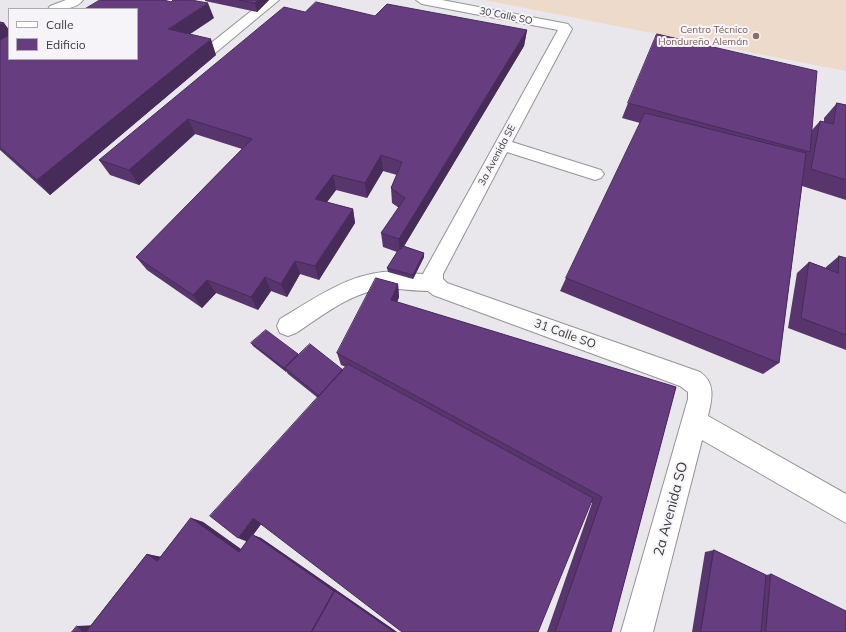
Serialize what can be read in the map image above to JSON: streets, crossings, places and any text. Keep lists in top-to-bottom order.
{
  "streets": {
    "street": [
      "30 Calle SO",
      "3a Avenida SE",
      "31 Calle SO",
      "2a Avenida SO"
    ]
  },
  "crossings": [
    ["30 Calle SO", "3a Avenida SE"],
    ["3a Avenida SE", "31 Calle SO"],
    ["31 Calle SO", "2a Avenida SO"]
  ],
  "places": ["Centro Técnico Hondureño Alemán"],
  "legend": ["Calle", "Edificio"]
}
